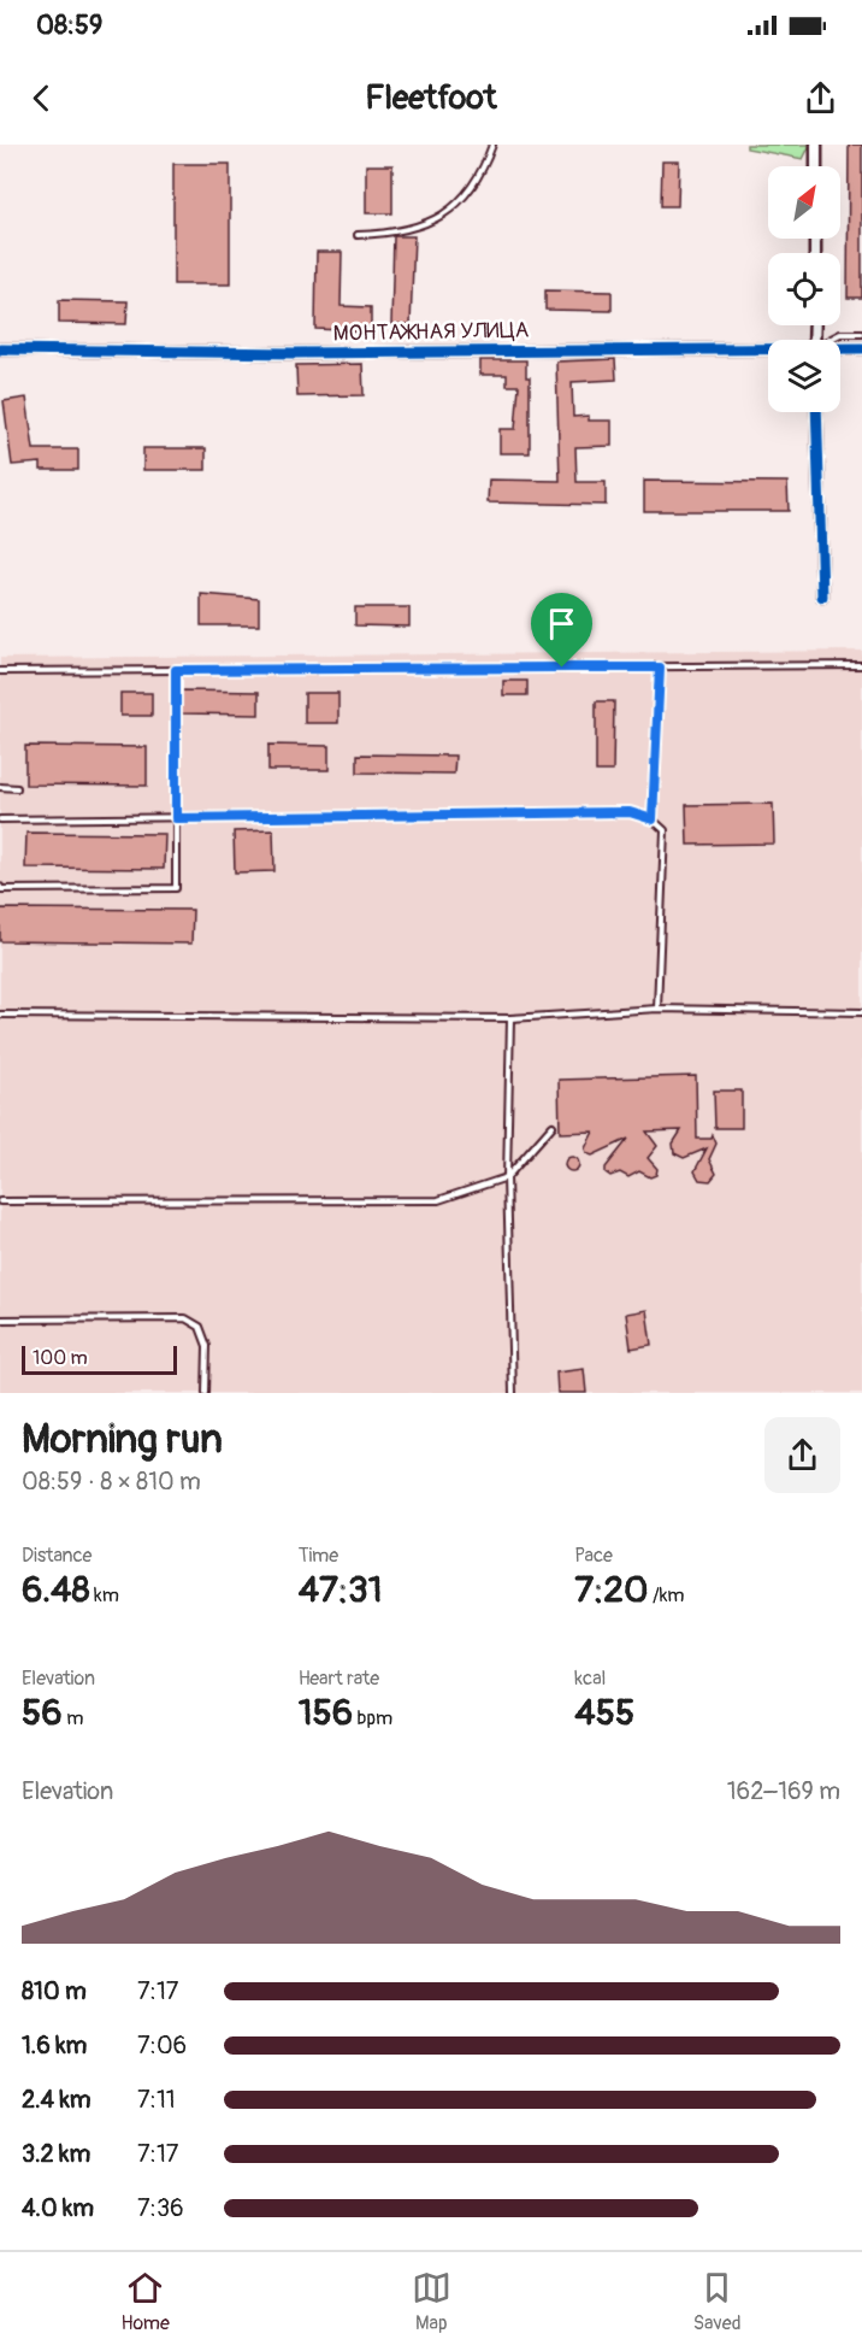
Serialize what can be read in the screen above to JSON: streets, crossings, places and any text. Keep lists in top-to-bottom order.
{
  "streets": {
    "street": ["МОНТАЖНАЯ УЛИЦА"]
  },
  "scale_bar": "100 m",
  "north": "top right",
  "page": {
    "status": "08:59",
    "header": "Fleetfoot",
    "scale": "100 m",
    "heading": ["Morning run", "08:59 · 8 × 810 m"],
    "stats": [
      ["Distance", "6.48 km"],
      ["Time", "47:31"],
      ["Pace", "7:20 /km"],
      ["Elevation", "56 m"],
      ["Heart rate", "156 bpm"],
      ["kcal", "455"]
    ],
    "chart": ["Elevation", "162–169 m"],
    "list": [
      {
        "name": "810 m",
        "note": "7:17"
      },
      {
        "name": "1.6 km",
        "note": "7:06"
      },
      {
        "name": "2.4 km",
        "note": "7:11"
      },
      {
        "name": "3.2 km",
        "note": "7:17"
      },
      {
        "name": "4.0 km",
        "note": "7:36"
      }
    ],
    "tabs": ["Home", "Map", "Saved"]
  }
}
